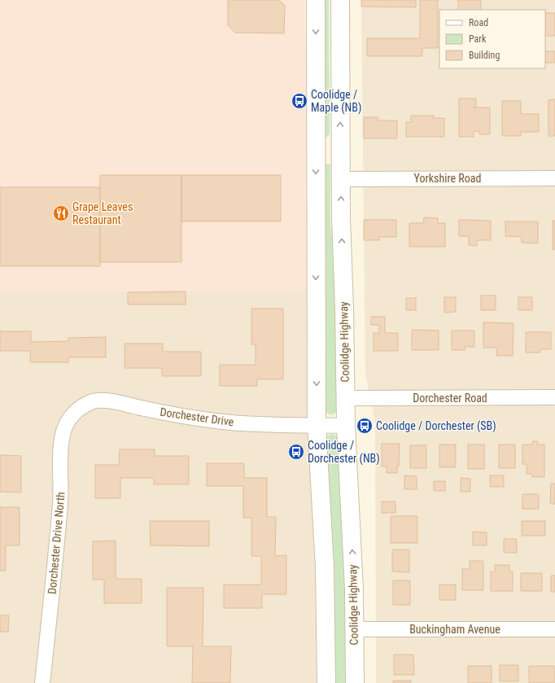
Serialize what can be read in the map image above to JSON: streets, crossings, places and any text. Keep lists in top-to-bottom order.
{
  "streets": {
    "main road": ["Coolidge Highway"],
    "street": [
      "Yorkshire Road",
      "Dorchester Road",
      "Dorchester Drive",
      "Dorchester Drive North",
      "Buckingham Avenue"
    ]
  },
  "crossings": [
    ["Yorkshire Road", "Coolidge Highway"],
    ["Coolidge Highway", "Dorchester Road"],
    ["Coolidge Highway", "Buckingham Avenue"],
    ["Dorchester Drive", "Dorchester Drive North"]
  ],
  "places": {
    "bus stop": ["Coolidge / Maple (NB)", "Coolidge / Dorchester (SB)", "Coolidge / Dorchester (NB)"],
    "restaurant": ["Grape Leaves Restaurant"]
  },
  "legend": ["Road", "Park", "Building"]
}
